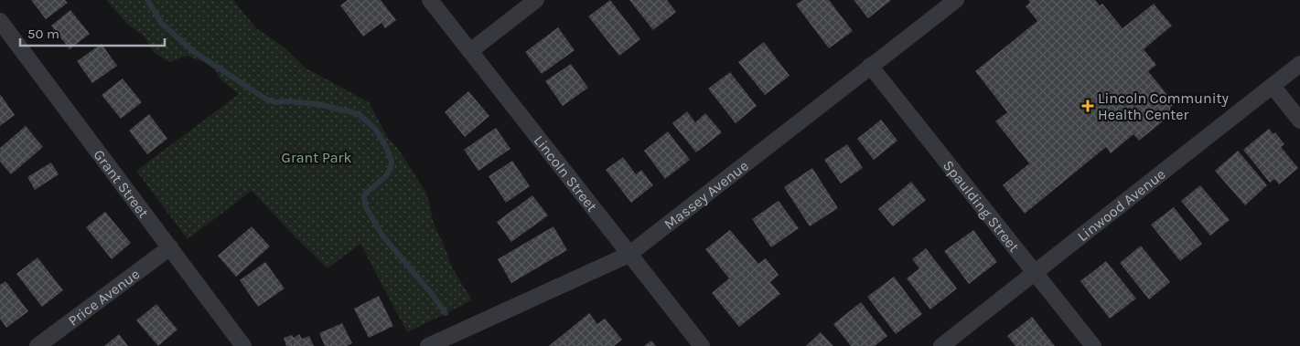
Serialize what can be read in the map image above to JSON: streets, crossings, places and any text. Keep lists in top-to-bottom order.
{
  "streets": {
    "street": [
      "Lincoln Street",
      "Grant Street",
      "Massey Avenue",
      "Linwood Avenue",
      "Spaulding Street",
      "Price Avenue"
    ]
  },
  "crossings": [
    ["Lincoln Street", "Massey Avenue"],
    ["Grant Street", "Price Avenue"],
    ["Massey Avenue", "Spaulding Street"],
    ["Linwood Avenue", "Spaulding Street"]
  ],
  "parks": ["Grant Park"],
  "places": {
    "health": ["Lincoln Community Health Center"]
  },
  "scale_bar": "50 m"
}
